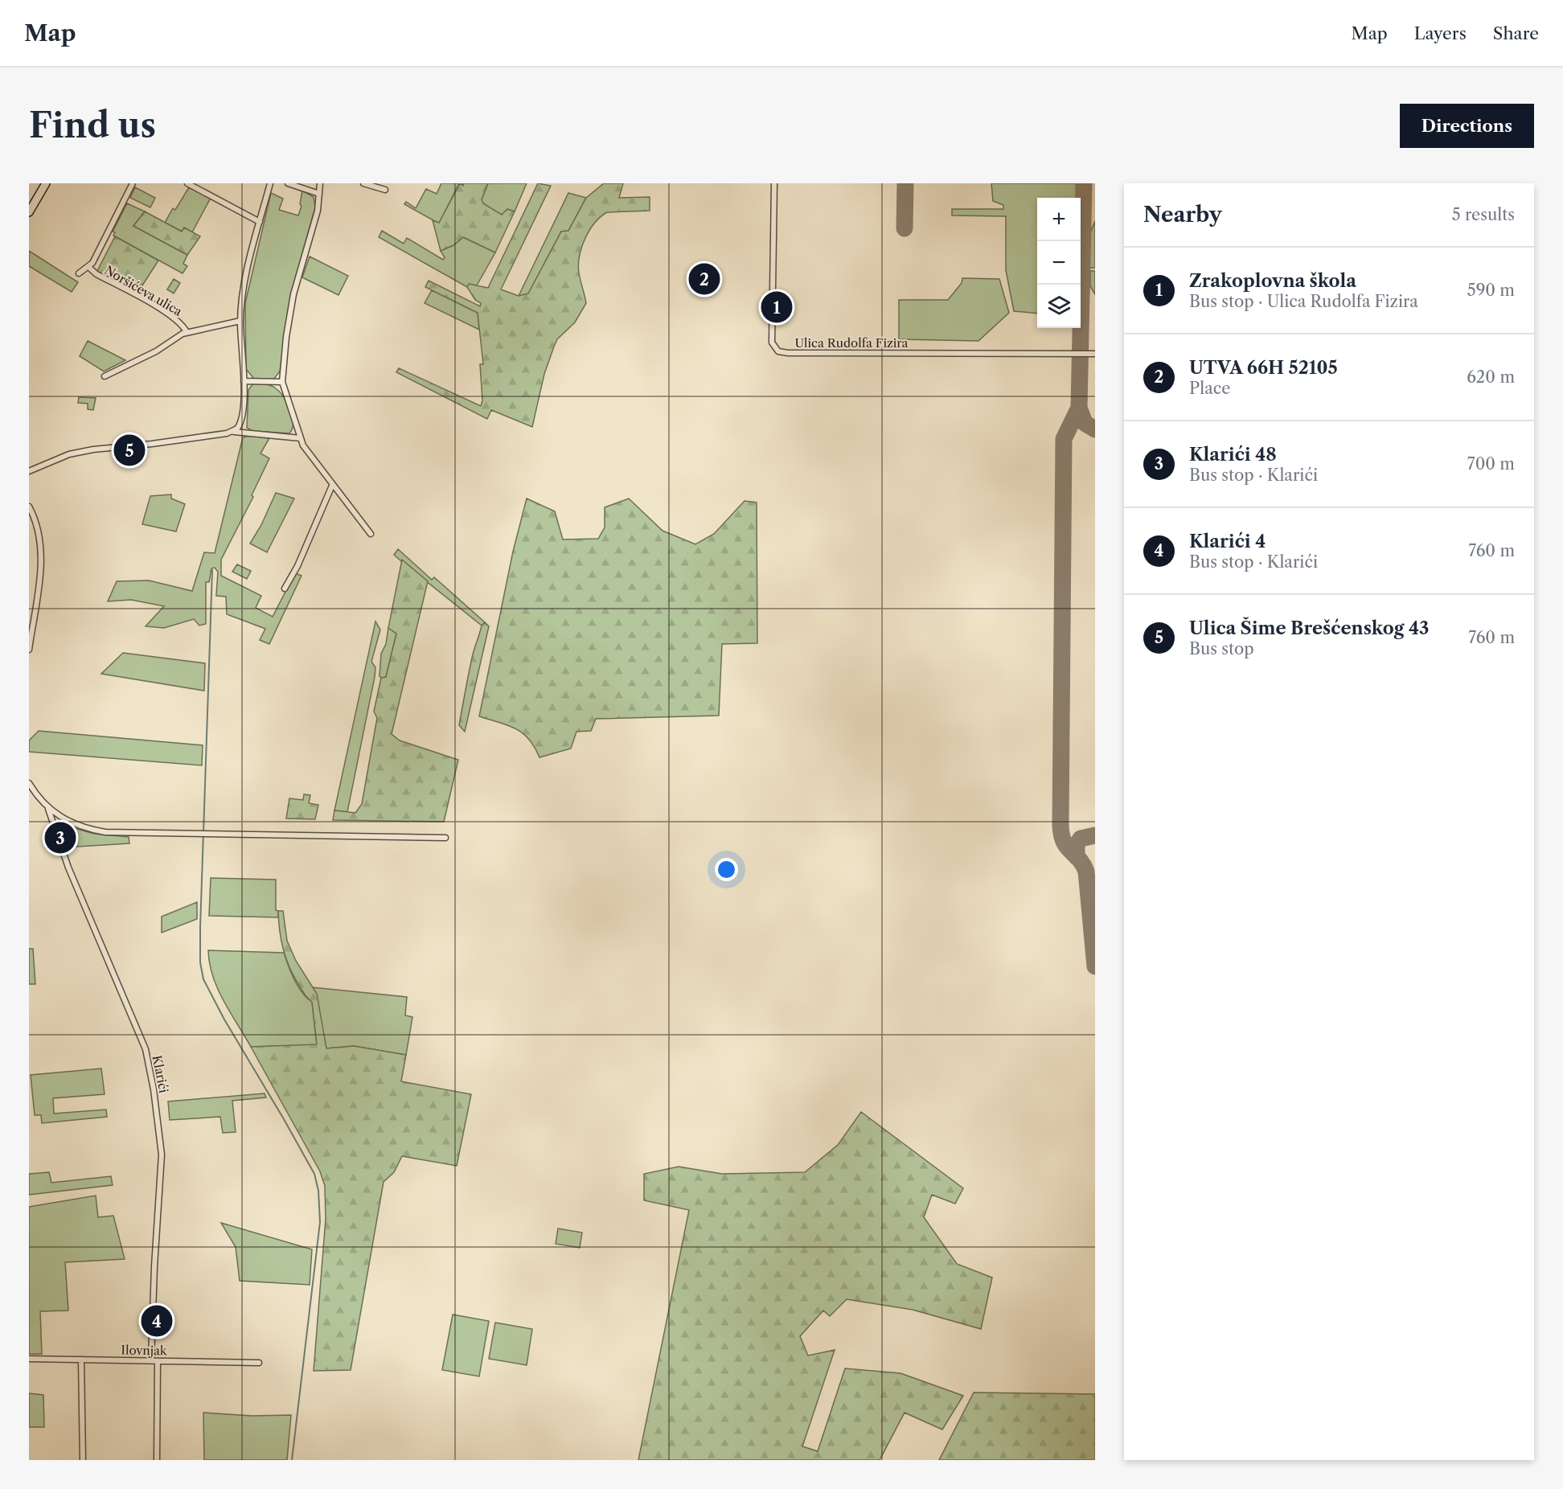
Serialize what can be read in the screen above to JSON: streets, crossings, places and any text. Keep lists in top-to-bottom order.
{
  "streets": {
    "street": [
      "Noršićeva ulica",
      "Ulica Rudolfa Fizira",
      "Klarići",
      "Ilovnjak"
    ]
  },
  "crossings": [
    ["Klarići", "Ilovnjak"]
  ],
  "page": {
    "header": "Map",
    "nav": ["Map", "Layers", "Share"],
    "buttons": "Directions",
    "title": "Find us",
    "heading": ["Nearby", "5 results"],
    "map_buttons": ["+", "−"],
    "list": [
      {
        "mark": "1",
        "name": "Zrakoplovna škola",
        "note": "Bus stop · Ulica Rudolfa Fizira",
        "value": "590 m"
      },
      {
        "mark": "2",
        "name": "UTVA 66H 52105",
        "note": "Place",
        "value": "620 m"
      },
      {
        "mark": "3",
        "name": "Klarići 48",
        "note": "Bus stop · Klarići",
        "value": "700 m"
      },
      {
        "mark": "4",
        "name": "Klarići 4",
        "note": "Bus stop · Klarići",
        "value": "760 m"
      },
      {
        "mark": "5",
        "name": "Ulica Šime Brešćenskog 43",
        "note": "Bus stop",
        "value": "760 m"
      }
    ],
    "pins": [
      "2",
      "1",
      "5",
      "3",
      "4"
    ]
  }
}
